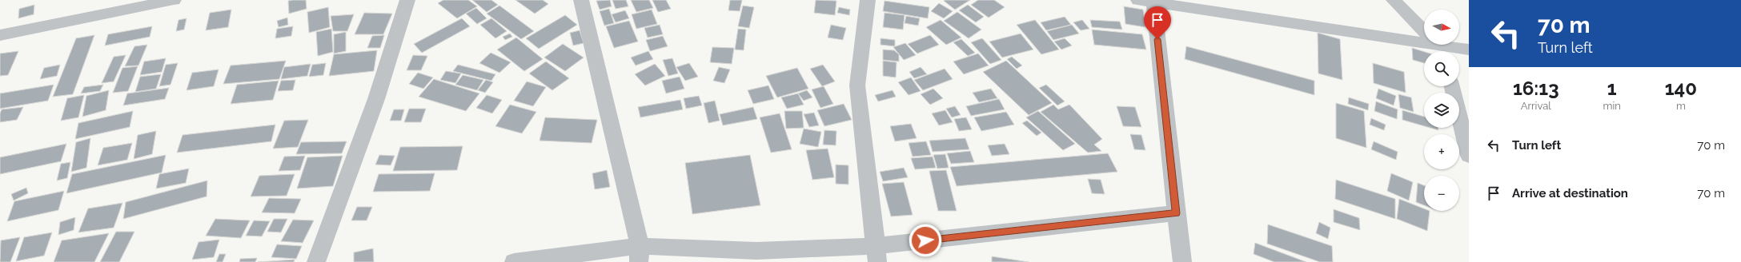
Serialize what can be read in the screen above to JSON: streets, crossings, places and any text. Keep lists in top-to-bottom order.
{
  "north": "right",
  "page": {
    "turn": ["70 m", "Turn left"],
    "map_buttons": ["+", "−"],
    "eta": [
      "16:13",
      "Arrival",
      "1",
      "min",
      "140",
      "m"
    ],
    "list": [
      {
        "name": "Turn left",
        "value": "70 m"
      },
      {
        "name": "Arrive at destination",
        "value": "70 m"
      }
    ]
  }
}
